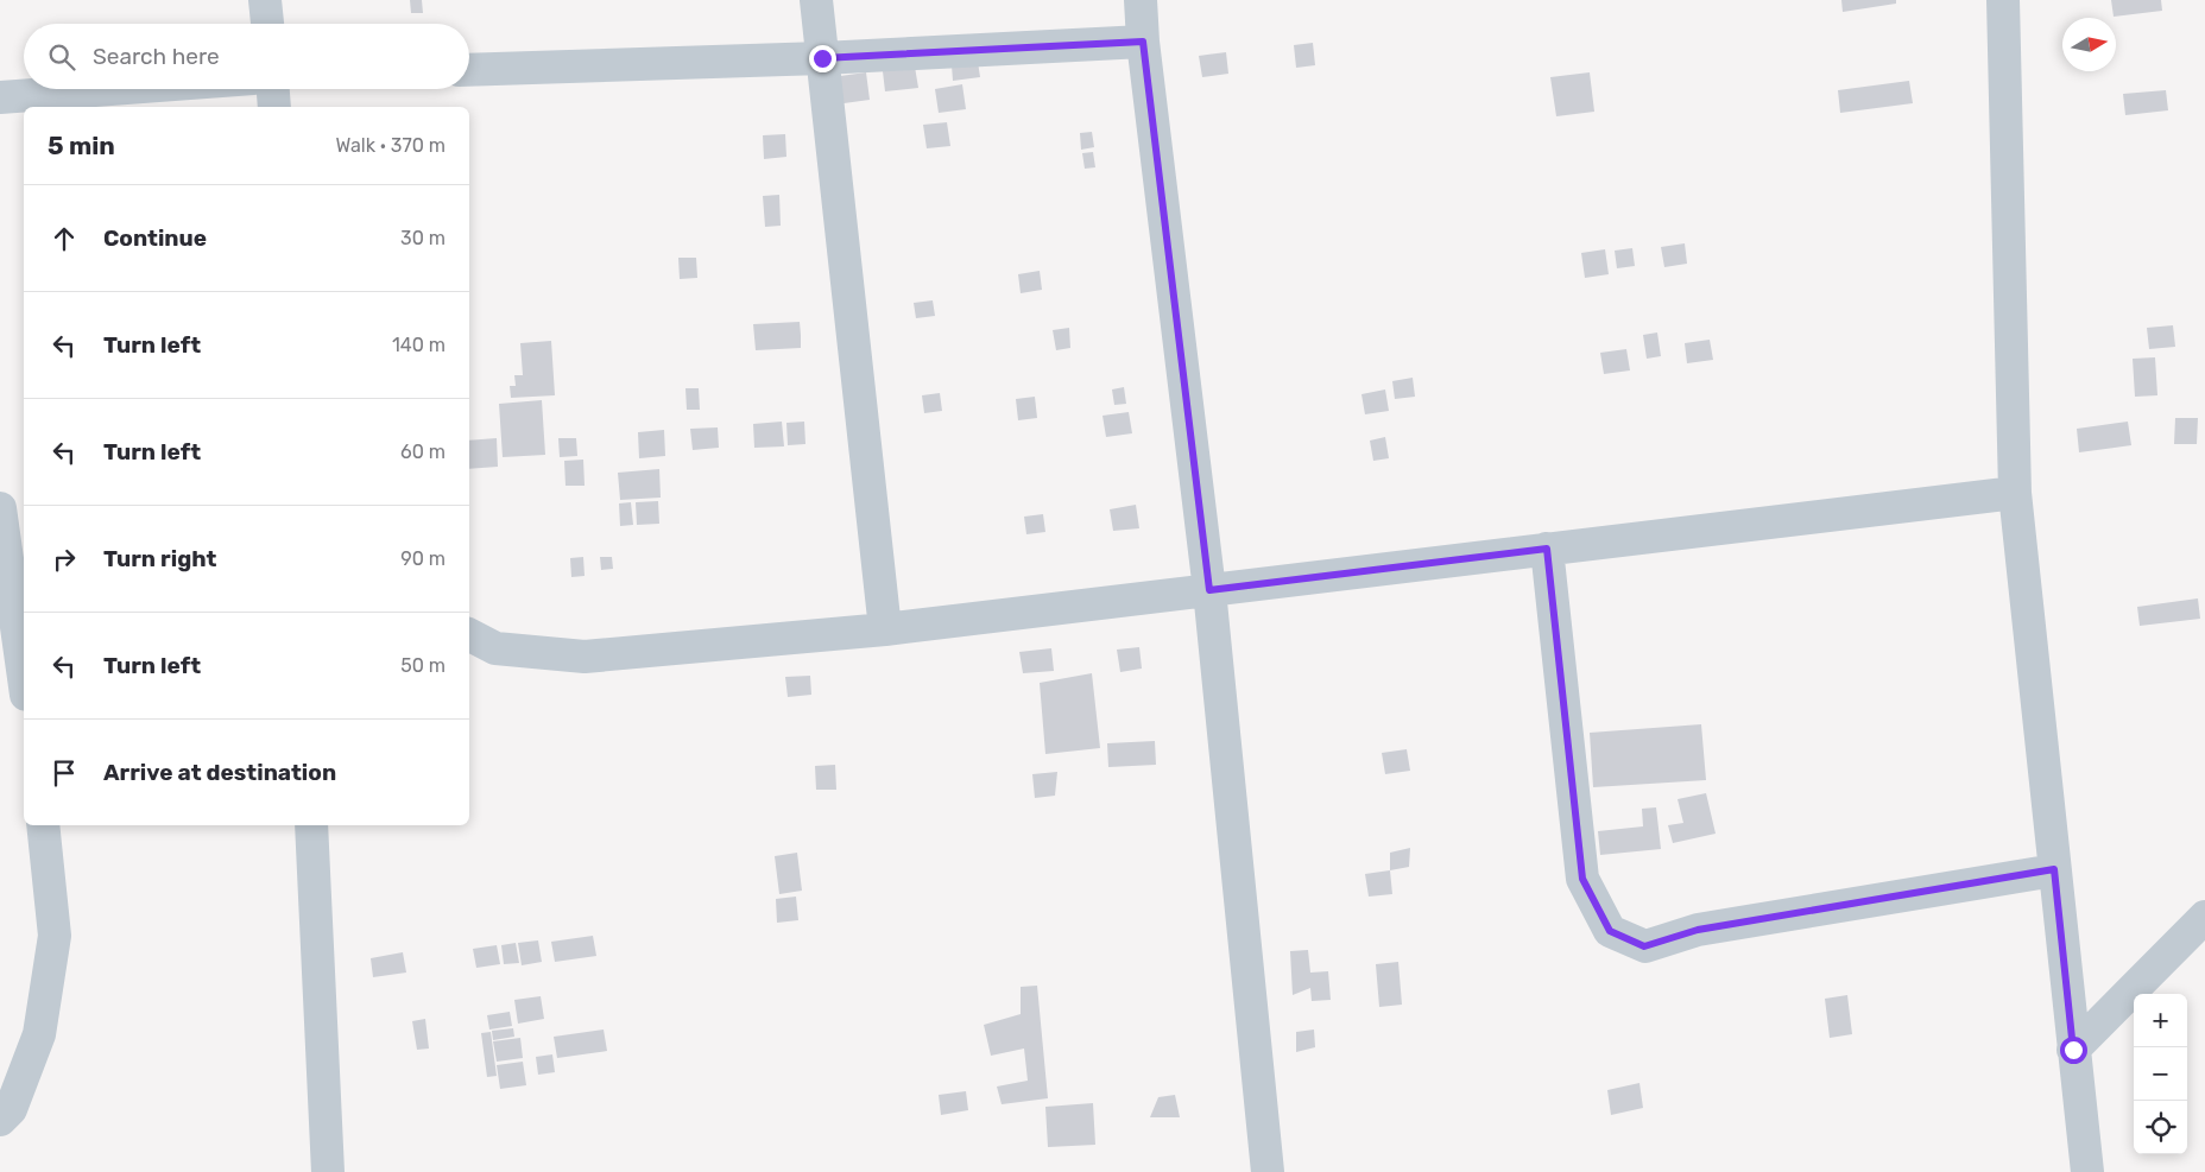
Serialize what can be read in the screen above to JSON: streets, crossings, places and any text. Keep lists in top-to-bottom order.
{
  "north": "right",
  "page": {
    "search": "Search here",
    "heading": ["5 min", "Walk · 370 m"],
    "list": [
      ["Continue", "30 m"],
      ["Turn left", "140 m"],
      ["Turn left", "60 m"],
      ["Turn right", "90 m"],
      ["Turn left", "50 m"],
      "Arrive at destination"
    ],
    "map_buttons": ["+", "−"]
  }
}
